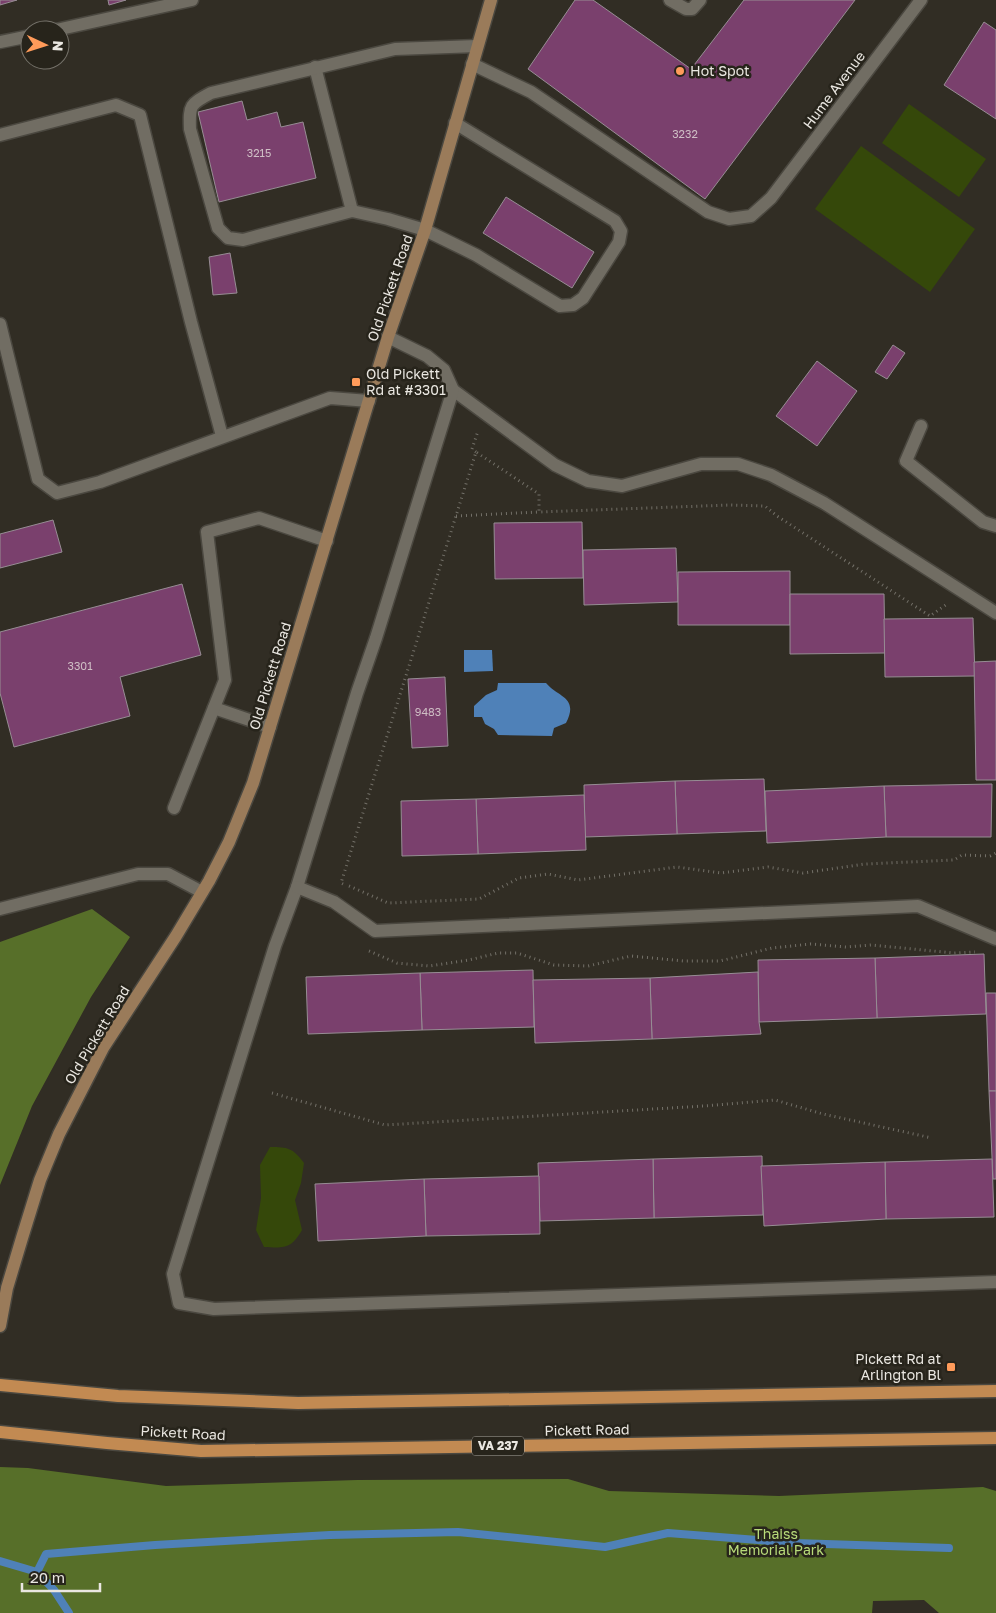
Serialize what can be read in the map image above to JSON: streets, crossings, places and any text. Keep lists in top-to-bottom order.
{
  "streets": {
    "main road": ["Pickett Road", "VA 237"],
    "street": ["Hume Avenue", "Old Pickett Road"]
  },
  "crossings": [
    ["Hume Avenue", "Old Pickett Road"]
  ],
  "parks": ["Thaiss Memorial Park"],
  "places": {
    "other": ["Hot Spot"],
    "transit": ["Old Pickett Rd at #3301", "Pickett Rd at Arlington Bl"]
  },
  "house_numbers": [
    "3232",
    "3215",
    "3301",
    "9483"
  ],
  "scale_bar": "20 m",
  "north": "right"
}
